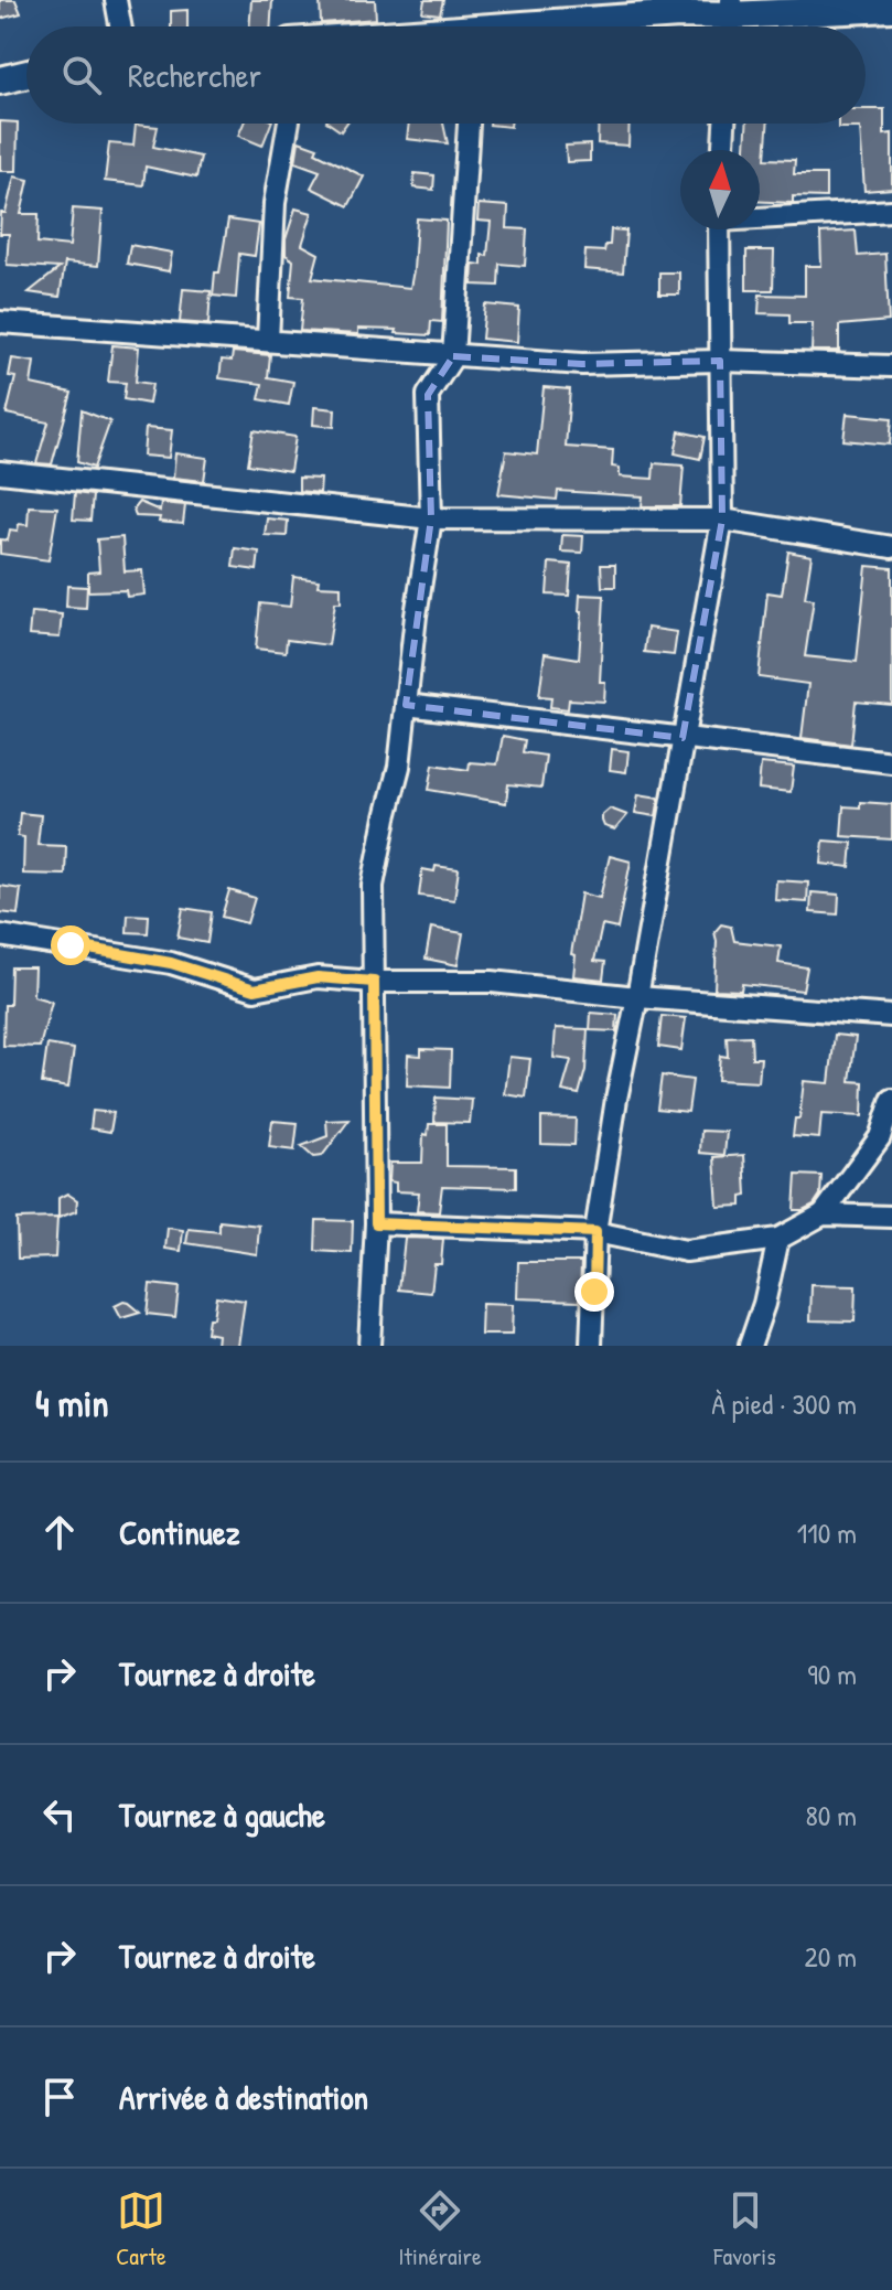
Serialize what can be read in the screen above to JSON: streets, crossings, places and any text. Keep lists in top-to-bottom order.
{
  "north": "top",
  "page": {
    "search": "Rechercher",
    "heading": ["4 min", "À pied · 300 m"],
    "list": [
      ["Continuez", "110 m"],
      ["Tournez à droite", "90 m"],
      ["Tournez à gauche", "80 m"],
      ["Tournez à droite", "20 m"],
      "Arrivée à destination"
    ],
    "nav": ["Carte", "Itinéraire", "Favoris"]
  }
}
